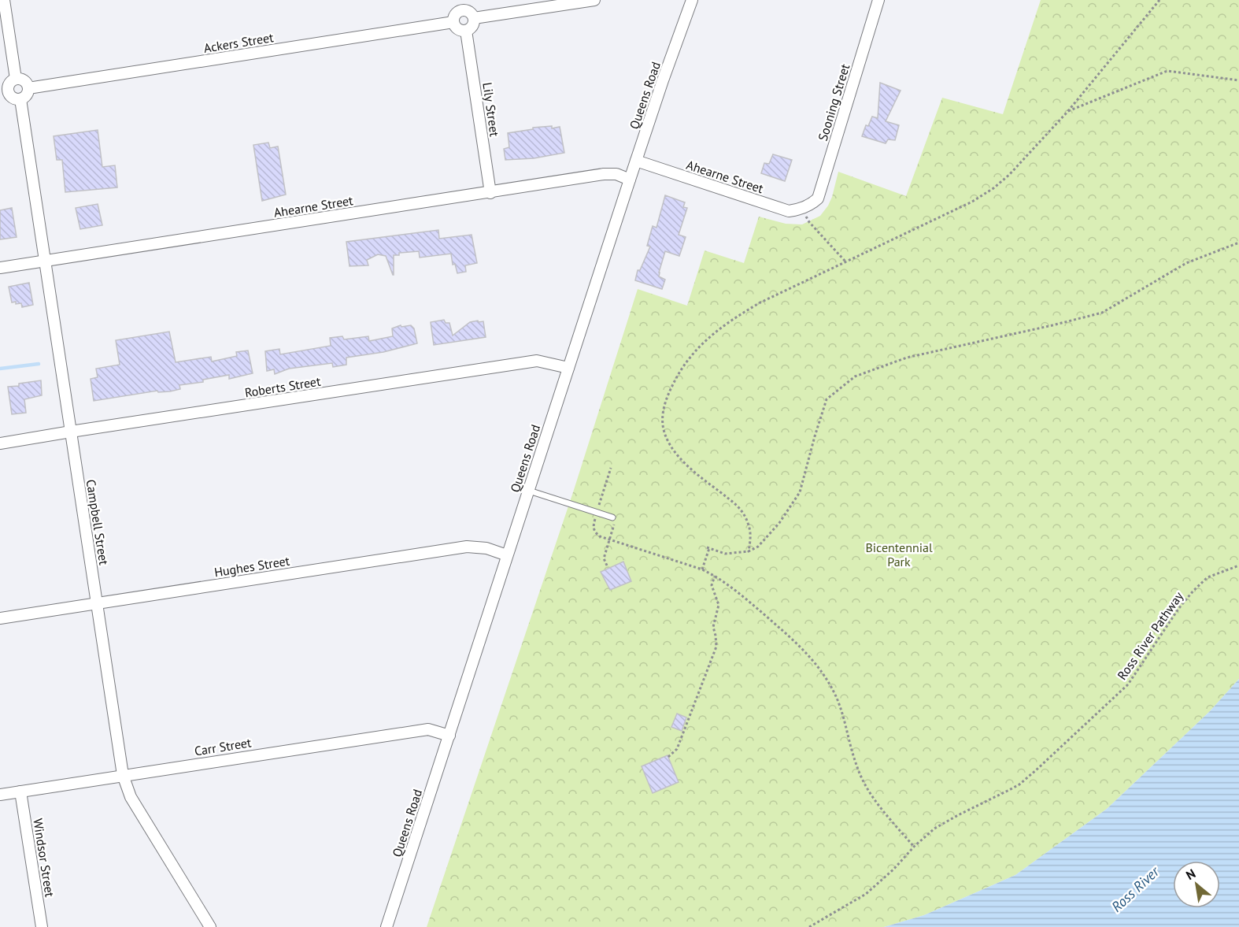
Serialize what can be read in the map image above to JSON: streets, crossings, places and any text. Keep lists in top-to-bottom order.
{
  "streets": {
    "street": [
      "Ackers Street",
      "Queens Road",
      "Sooning Street",
      "Lily Street",
      "Ahearne Street",
      "Roberts Street",
      "Campbell Street",
      "Hughes Street",
      "Carr Street",
      "Windsor Street"
    ],
    "path": ["Ross River Pathway"]
  },
  "crossings": [
    ["Ackers Street", "Lily Street"],
    ["Ackers Street", "Campbell Street"],
    ["Queens Road", "Ahearne Street"],
    ["Queens Road", "Roberts Street"],
    ["Queens Road", "Hughes Street"],
    ["Queens Road", "Carr Street"],
    ["Sooning Street", "Ahearne Street"],
    ["Lily Street", "Ahearne Street"],
    ["Ahearne Street", "Campbell Street"],
    ["Roberts Street", "Campbell Street"],
    ["Campbell Street", "Hughes Street"],
    ["Campbell Street", "Carr Street"],
    ["Carr Street", "Windsor Street"]
  ],
  "water": ["Ross River"],
  "parks": ["Bicentennial Park"],
  "north": "top left"
}
